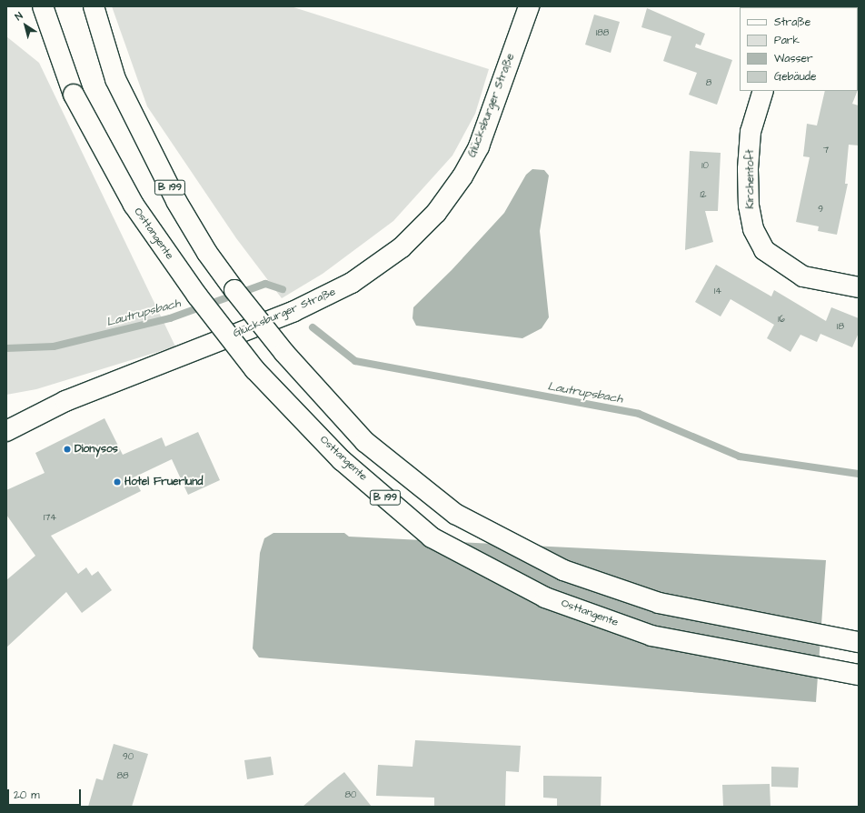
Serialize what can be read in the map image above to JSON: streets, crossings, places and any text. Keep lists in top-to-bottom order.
{
  "streets": {
    "main road": [
      "Glücksburger Straße",
      "Kirchentoft",
      "B 199",
      "Osttangente"
    ]
  },
  "water": ["Lautrupsbach"],
  "places": ["Dionysos", "Hotel Fruerlund"],
  "house_numbers": [
    "188",
    "8",
    "7",
    "10",
    "12",
    "9",
    "14",
    "16",
    "18",
    "174",
    "90",
    "88",
    "80"
  ],
  "legend": [
    "Straße",
    "Park",
    "Wasser",
    "Gebäude"
  ],
  "scale_bar": "20 m",
  "north": "top left"
}
